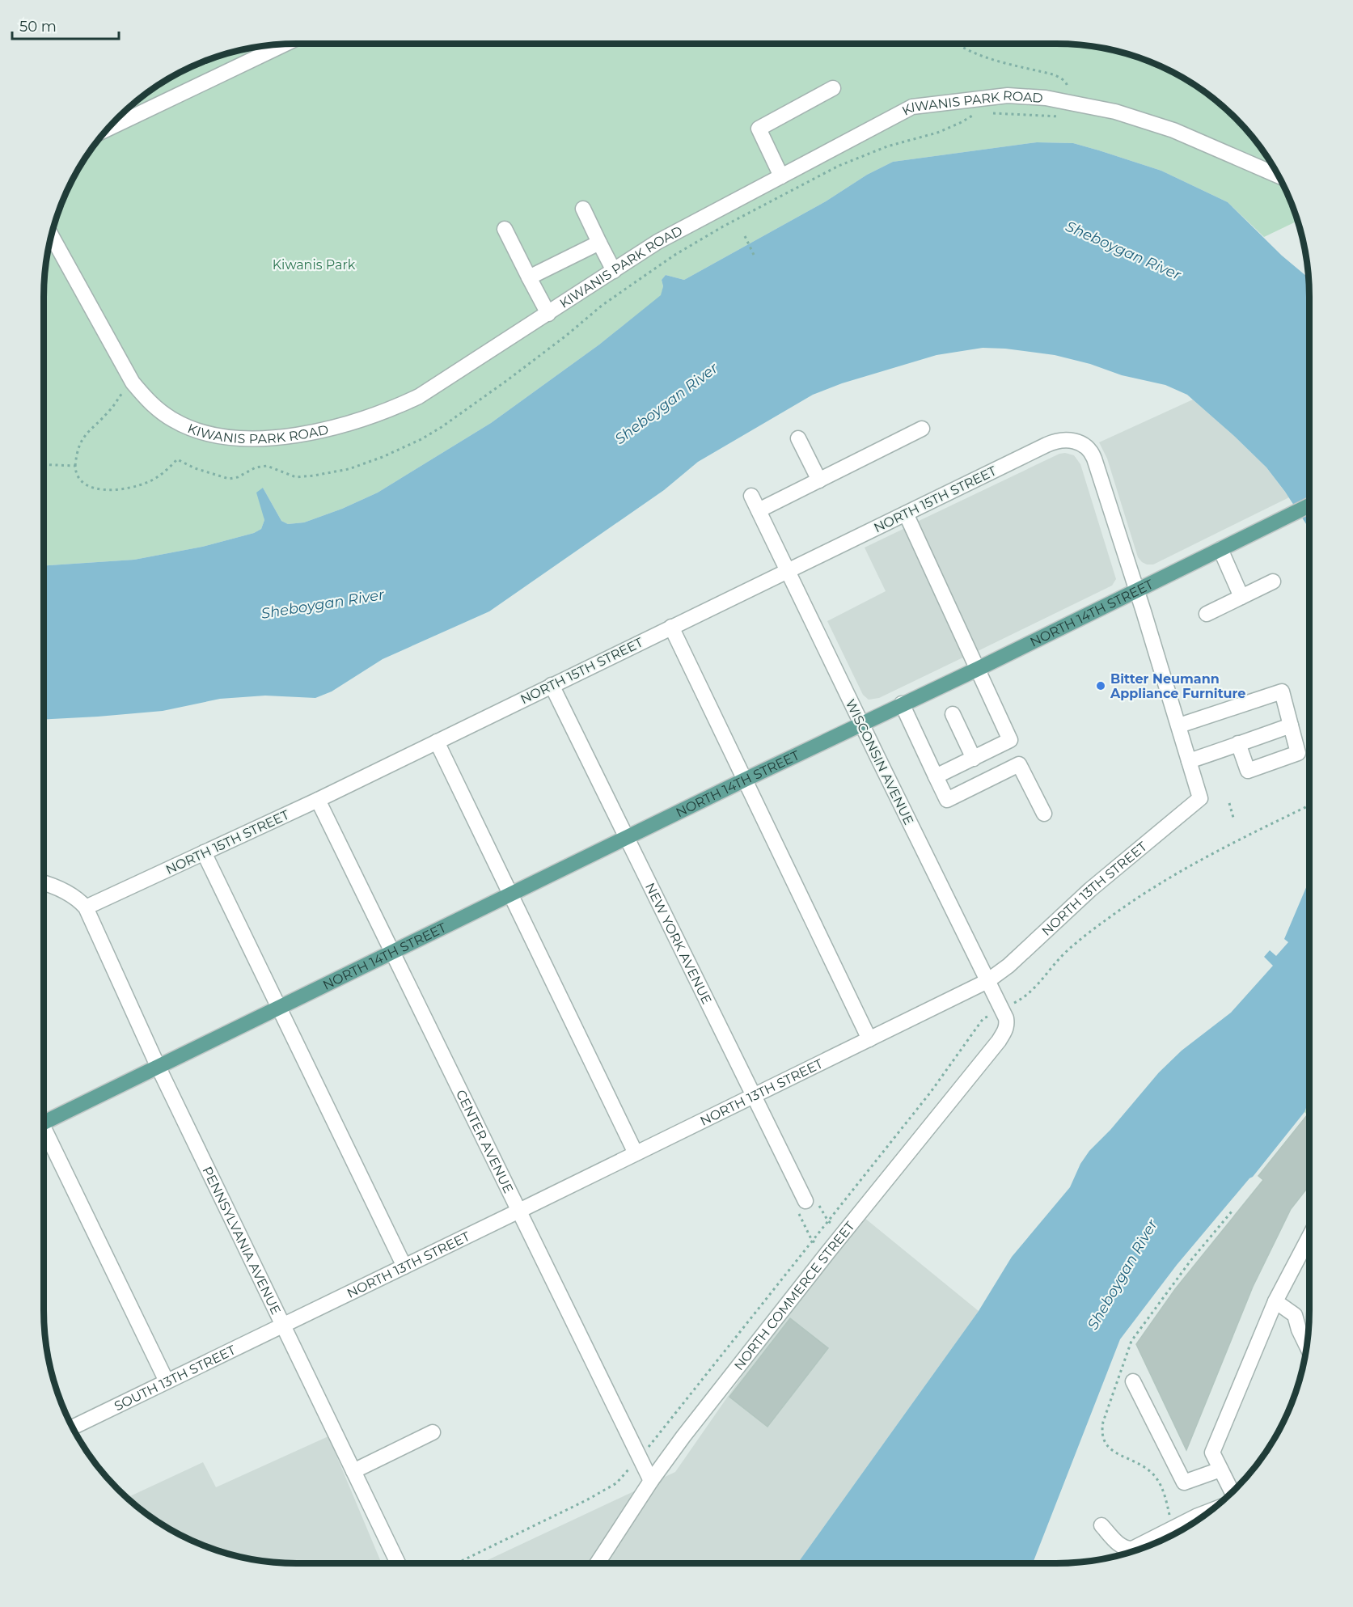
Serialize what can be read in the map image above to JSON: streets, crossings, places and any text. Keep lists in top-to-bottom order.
{
  "streets": {
    "main road": ["NORTH 14TH STREET"],
    "street": [
      "KIWANIS PARK ROAD",
      "NORTH 15TH STREET",
      "WISCONSIN AVENUE",
      "NORTH 13TH STREET",
      "NEW YORK AVENUE",
      "CENTER AVENUE",
      "PENNSYLVANIA AVENUE",
      "NORTH COMMERCE STREET",
      "SOUTH 13TH STREET"
    ]
  },
  "crossings": [
    ["NORTH 15TH STREET", "NORTH 14TH STREET"],
    ["NORTH 15TH STREET", "WISCONSIN AVENUE"],
    ["NORTH 15TH STREET", "NEW YORK AVENUE"],
    ["NORTH 15TH STREET", "CENTER AVENUE"],
    ["NORTH 15TH STREET", "PENNSYLVANIA AVENUE"],
    ["NORTH 14TH STREET", "WISCONSIN AVENUE"],
    ["NORTH 14TH STREET", "NEW YORK AVENUE"],
    ["NORTH 14TH STREET", "CENTER AVENUE"],
    ["NORTH 14TH STREET", "PENNSYLVANIA AVENUE"],
    ["WISCONSIN AVENUE", "NORTH 13TH STREET"],
    ["WISCONSIN AVENUE", "NORTH COMMERCE STREET"],
    ["NORTH 13TH STREET", "NEW YORK AVENUE"],
    ["NORTH 13TH STREET", "CENTER AVENUE"],
    ["NORTH 13TH STREET", "PENNSYLVANIA AVENUE"],
    ["NORTH 13TH STREET", "SOUTH 13TH STREET"],
    ["CENTER AVENUE", "NORTH COMMERCE STREET"],
    ["PENNSYLVANIA AVENUE", "SOUTH 13TH STREET"]
  ],
  "water": ["Sheboygan River"],
  "parks": ["Kiwanis Park"],
  "places": ["Bitter Neumann Appliance Furniture"],
  "scale_bar": "50 m"
}
